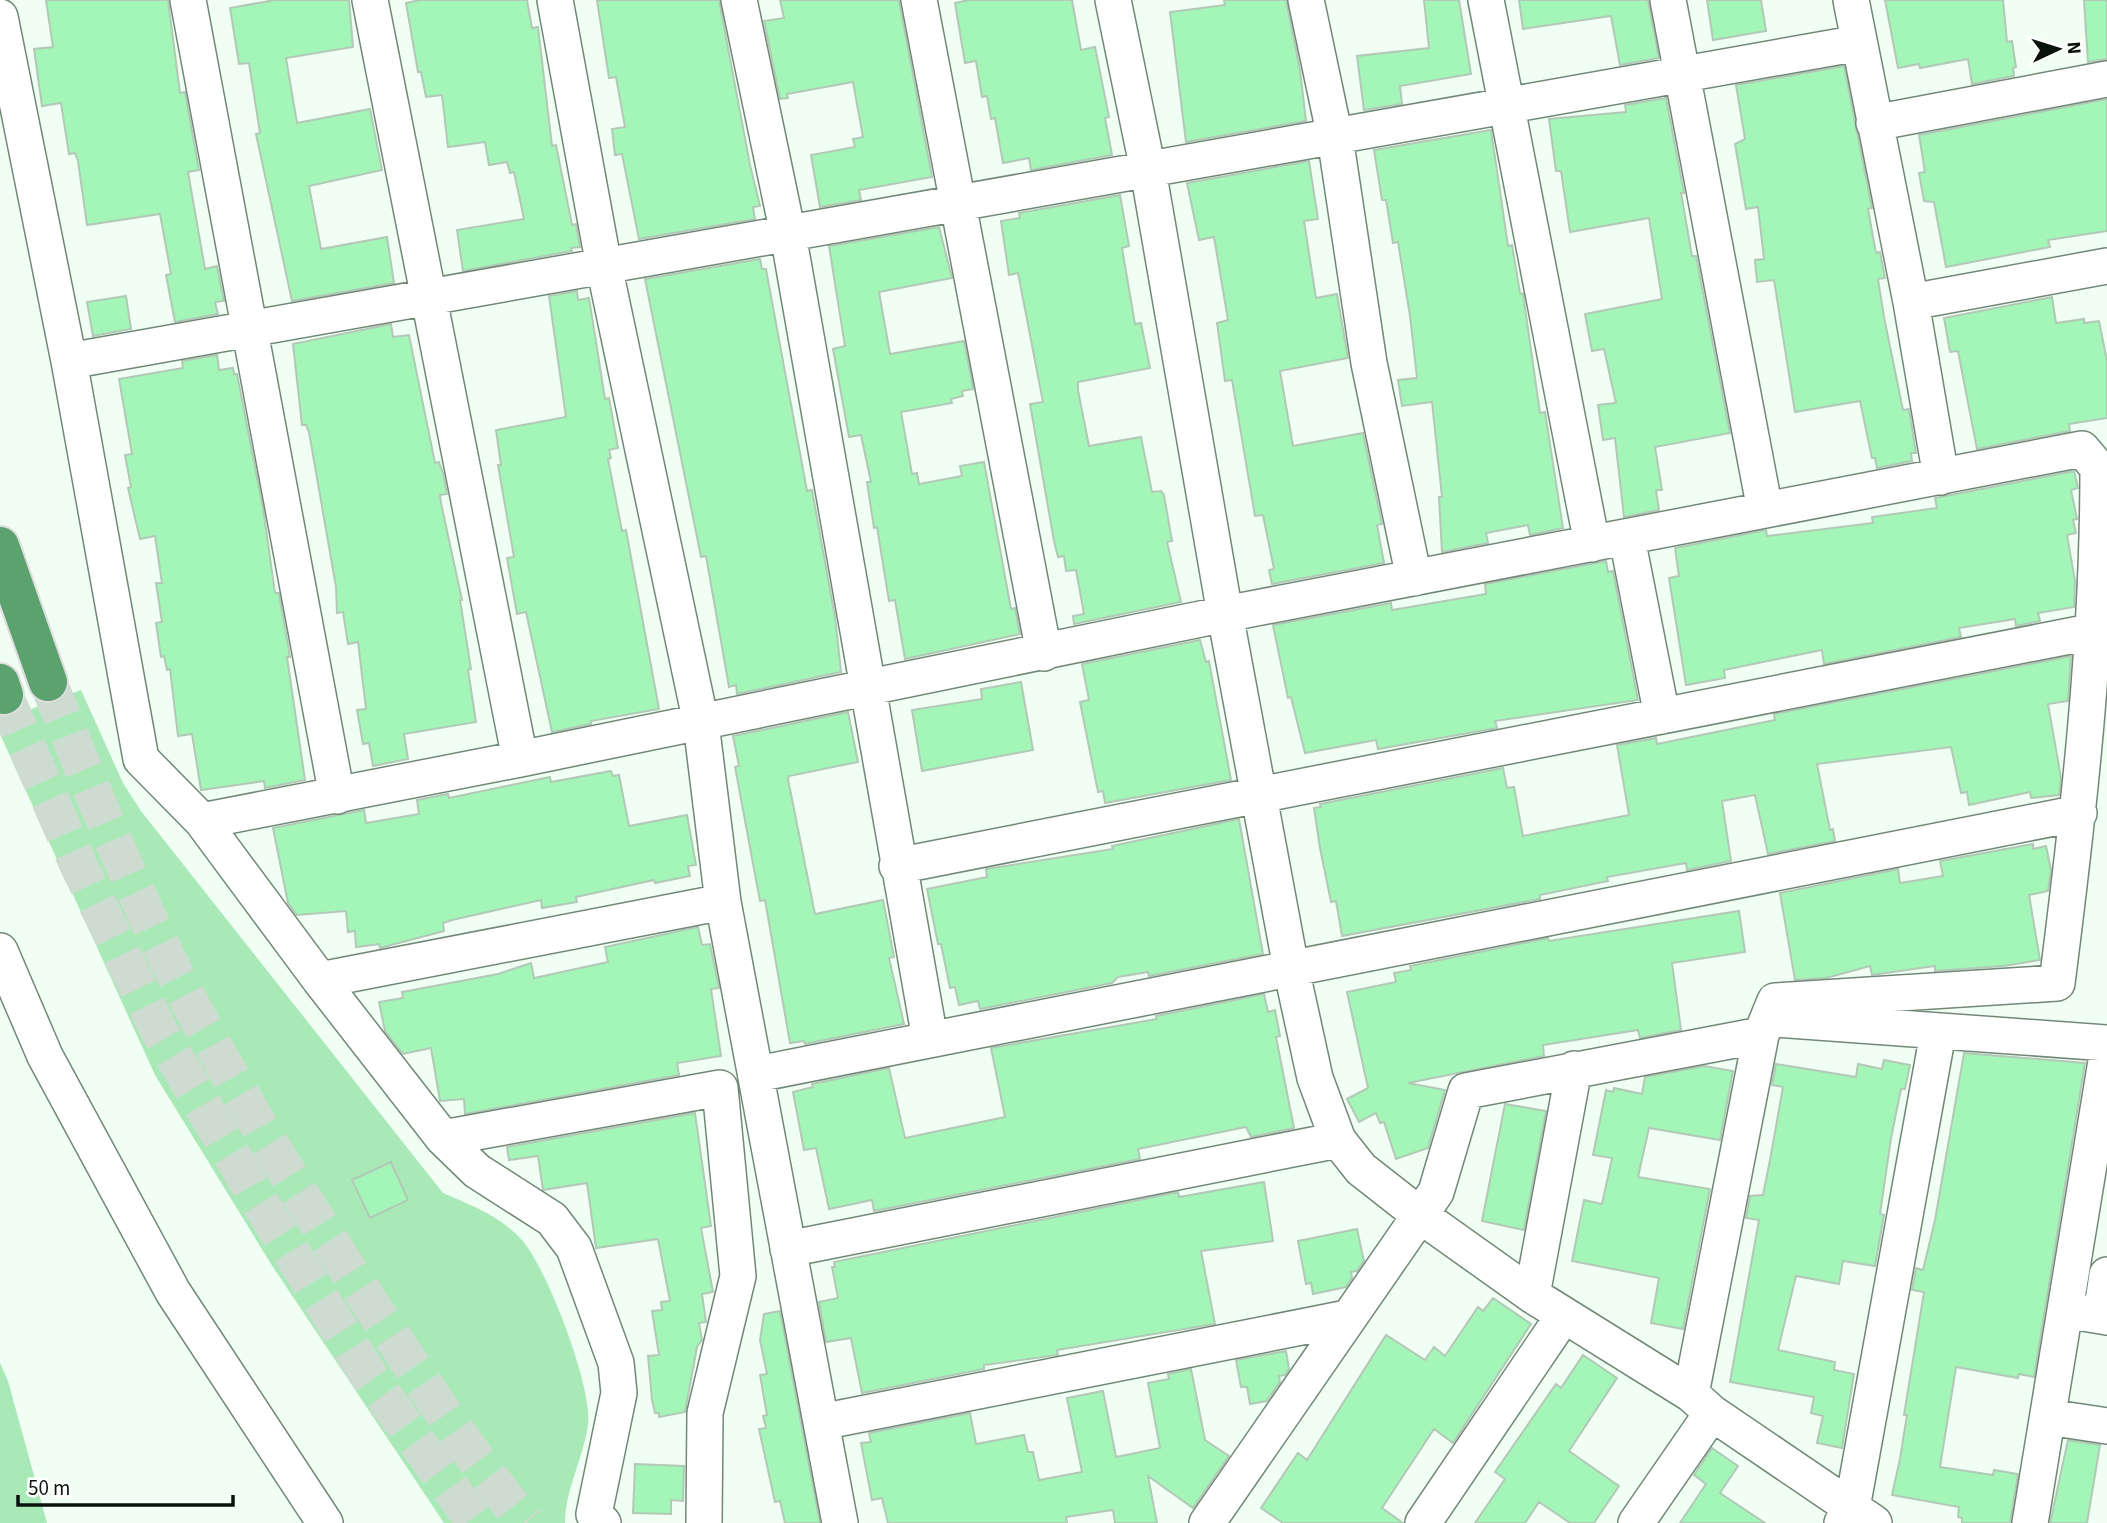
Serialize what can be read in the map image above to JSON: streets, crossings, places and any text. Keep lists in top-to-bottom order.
{
  "scale_bar": "50 m",
  "north": "right"
}
